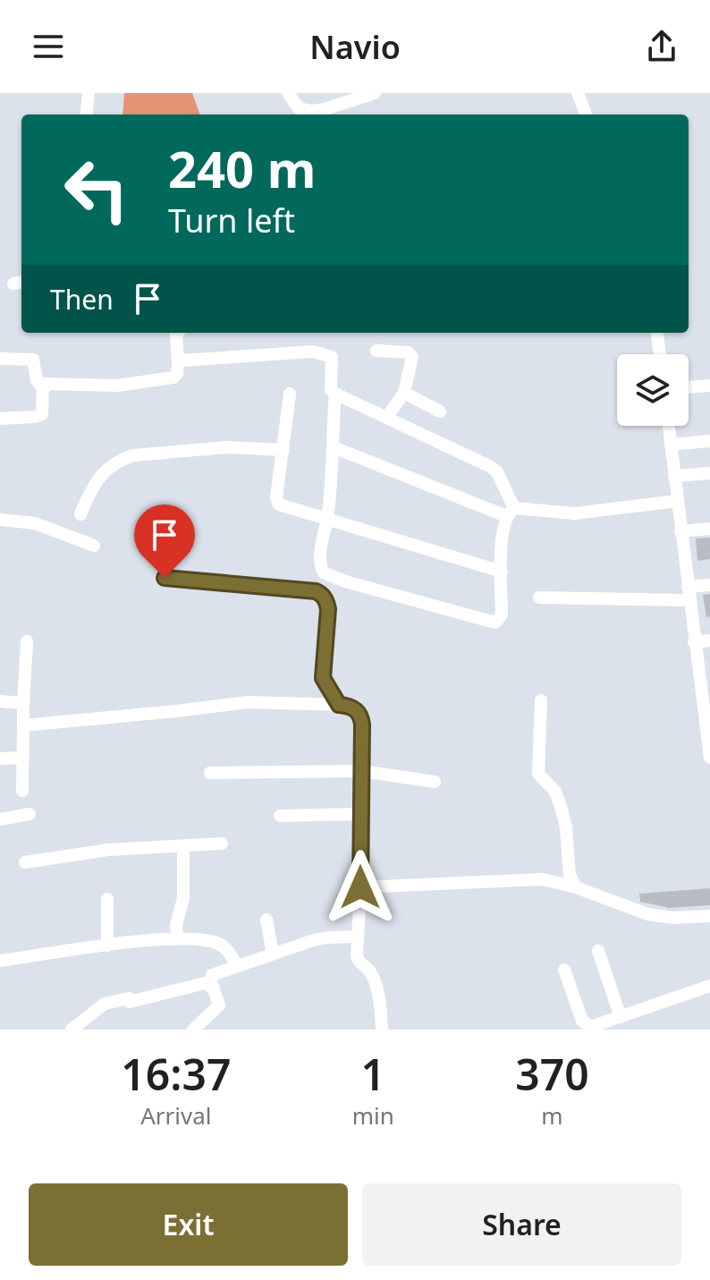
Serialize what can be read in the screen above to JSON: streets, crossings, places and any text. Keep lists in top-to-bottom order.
{
  "page": {
    "header": "Navio",
    "turn": ["240 m", "Turn left"],
    "then": "Then",
    "eta": [
      "16:37",
      "Arrival",
      "1",
      "min",
      "370",
      "m"
    ],
    "buttons": ["Exit", "Share"]
  }
}
